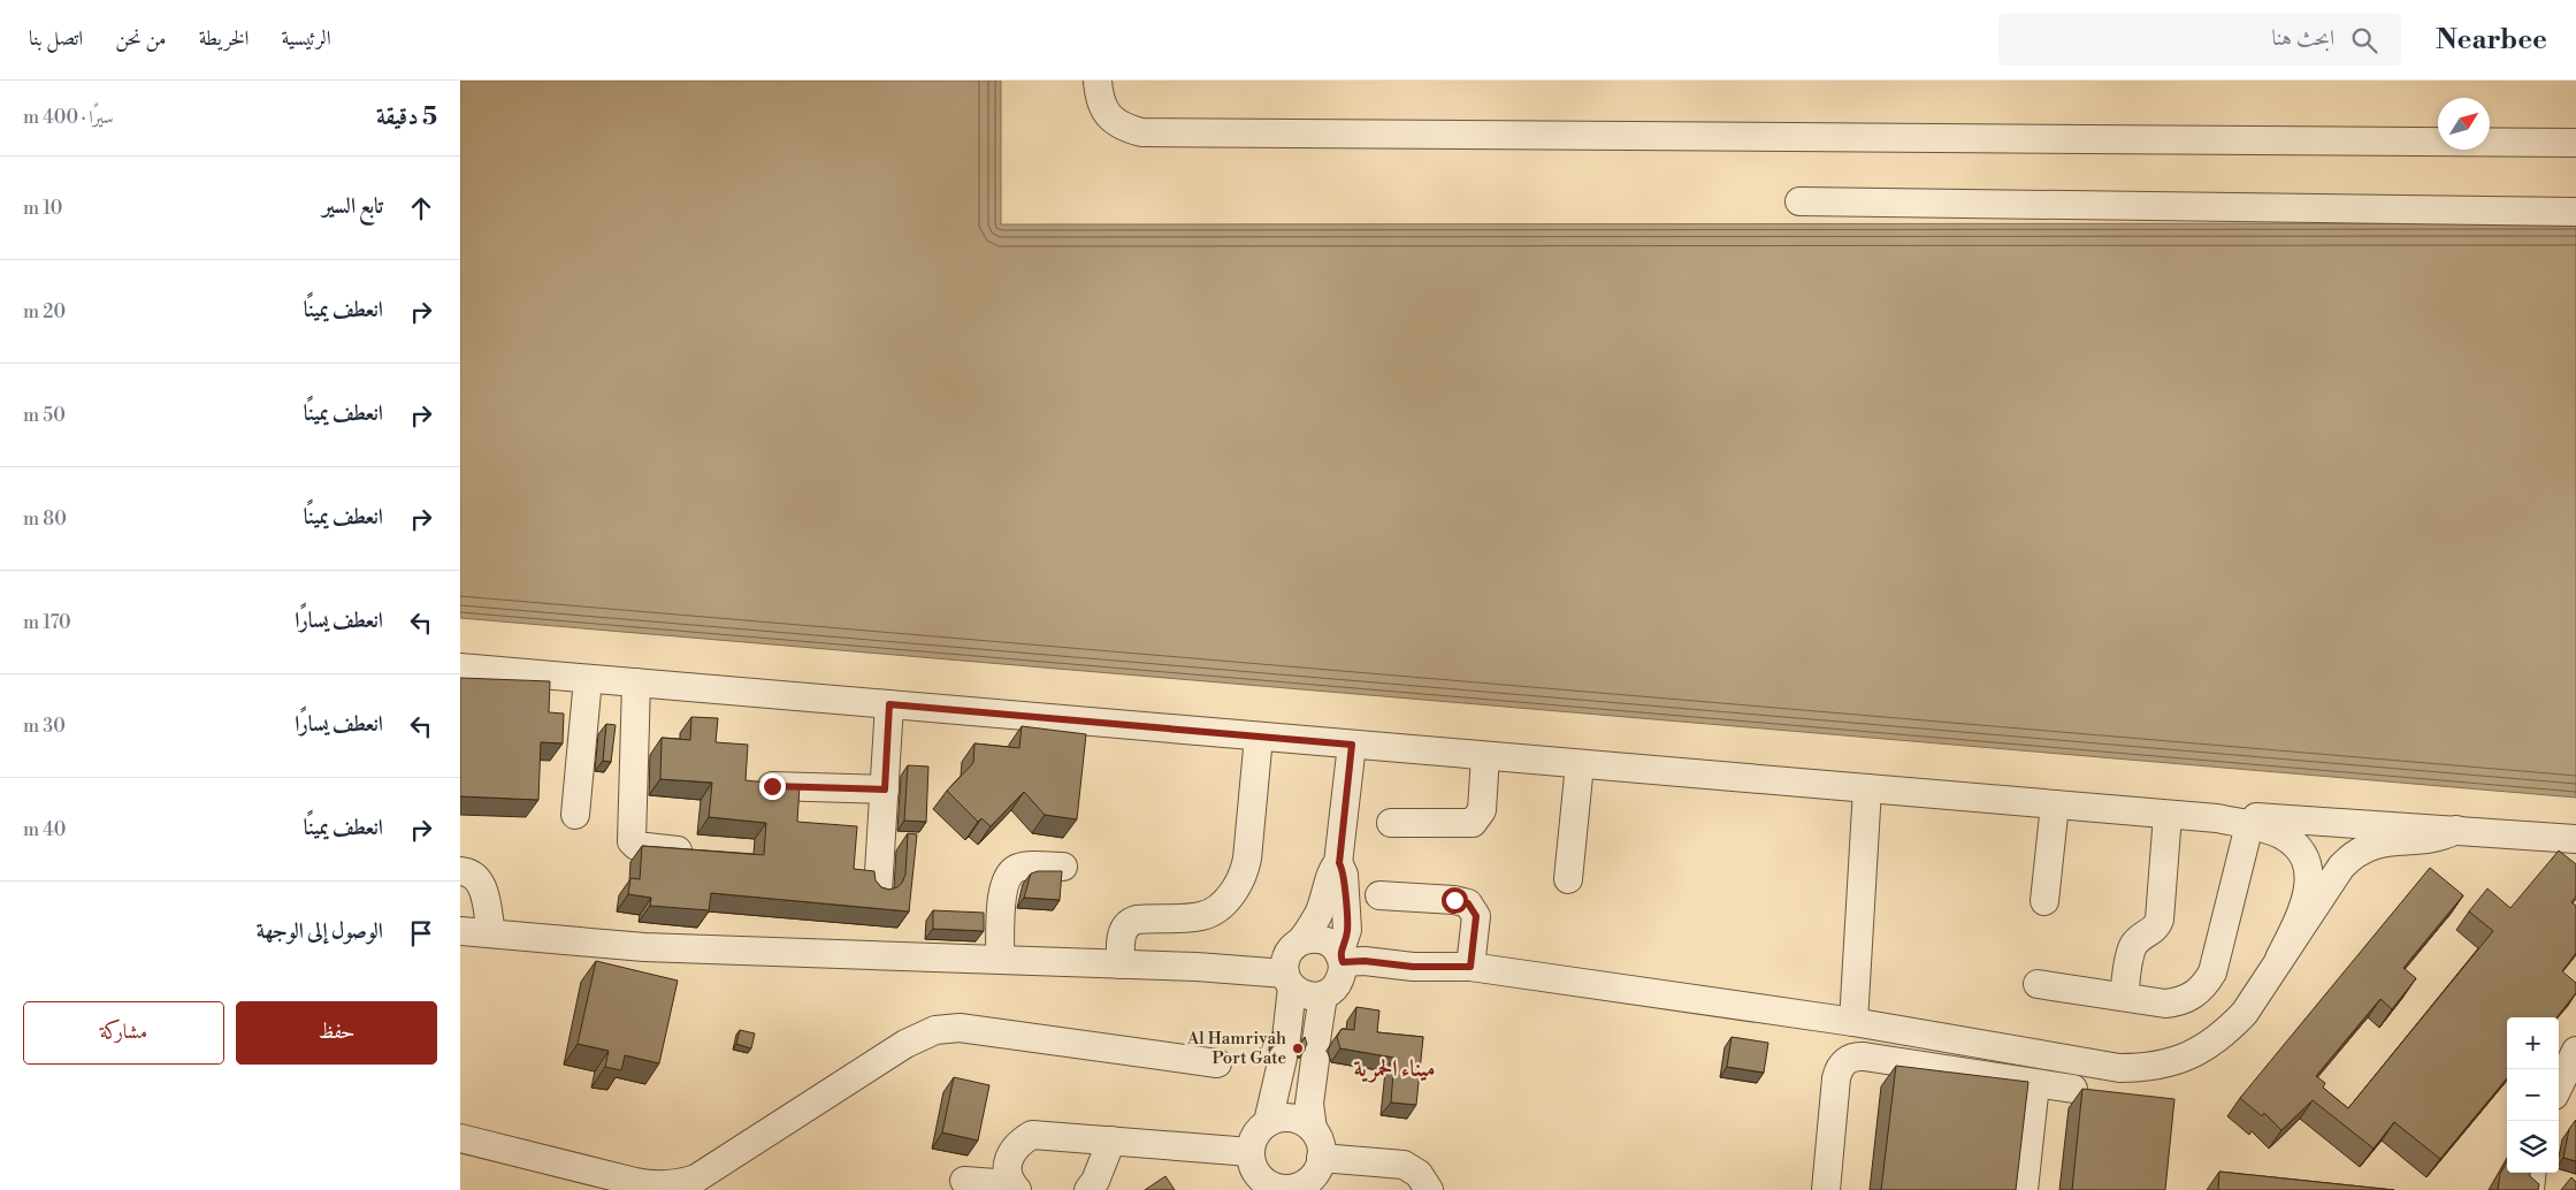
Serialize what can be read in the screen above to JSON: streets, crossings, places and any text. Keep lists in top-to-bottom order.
{
  "districts": ["ميناء الحمرية"],
  "places": ["Al Hamriyah Port Gate"],
  "north": "top right",
  "page": {
    "header": "Nearbee",
    "search": "ابحث هنا",
    "nav": [
      "الرئيسية",
      "الخريطة",
      "من نحن",
      "اتصل بنا"
    ],
    "heading": ["5 دقيقة", "سيرًا · 400 m"],
    "list": [
      ["تابع السير", "10 m"],
      ["انعطف يمينًا", "20 m"],
      ["انعطف يمينًا", "50 m"],
      ["انعطف يمينًا", "80 m"],
      ["انعطف يسارًا", "170 m"],
      ["انعطف يسارًا", "30 m"],
      ["انعطف يمينًا", "40 m"],
      "الوصول إلى الوجهة"
    ],
    "buttons": ["حفظ", "مشاركة"],
    "map_buttons": ["+", "−"]
  }
}
